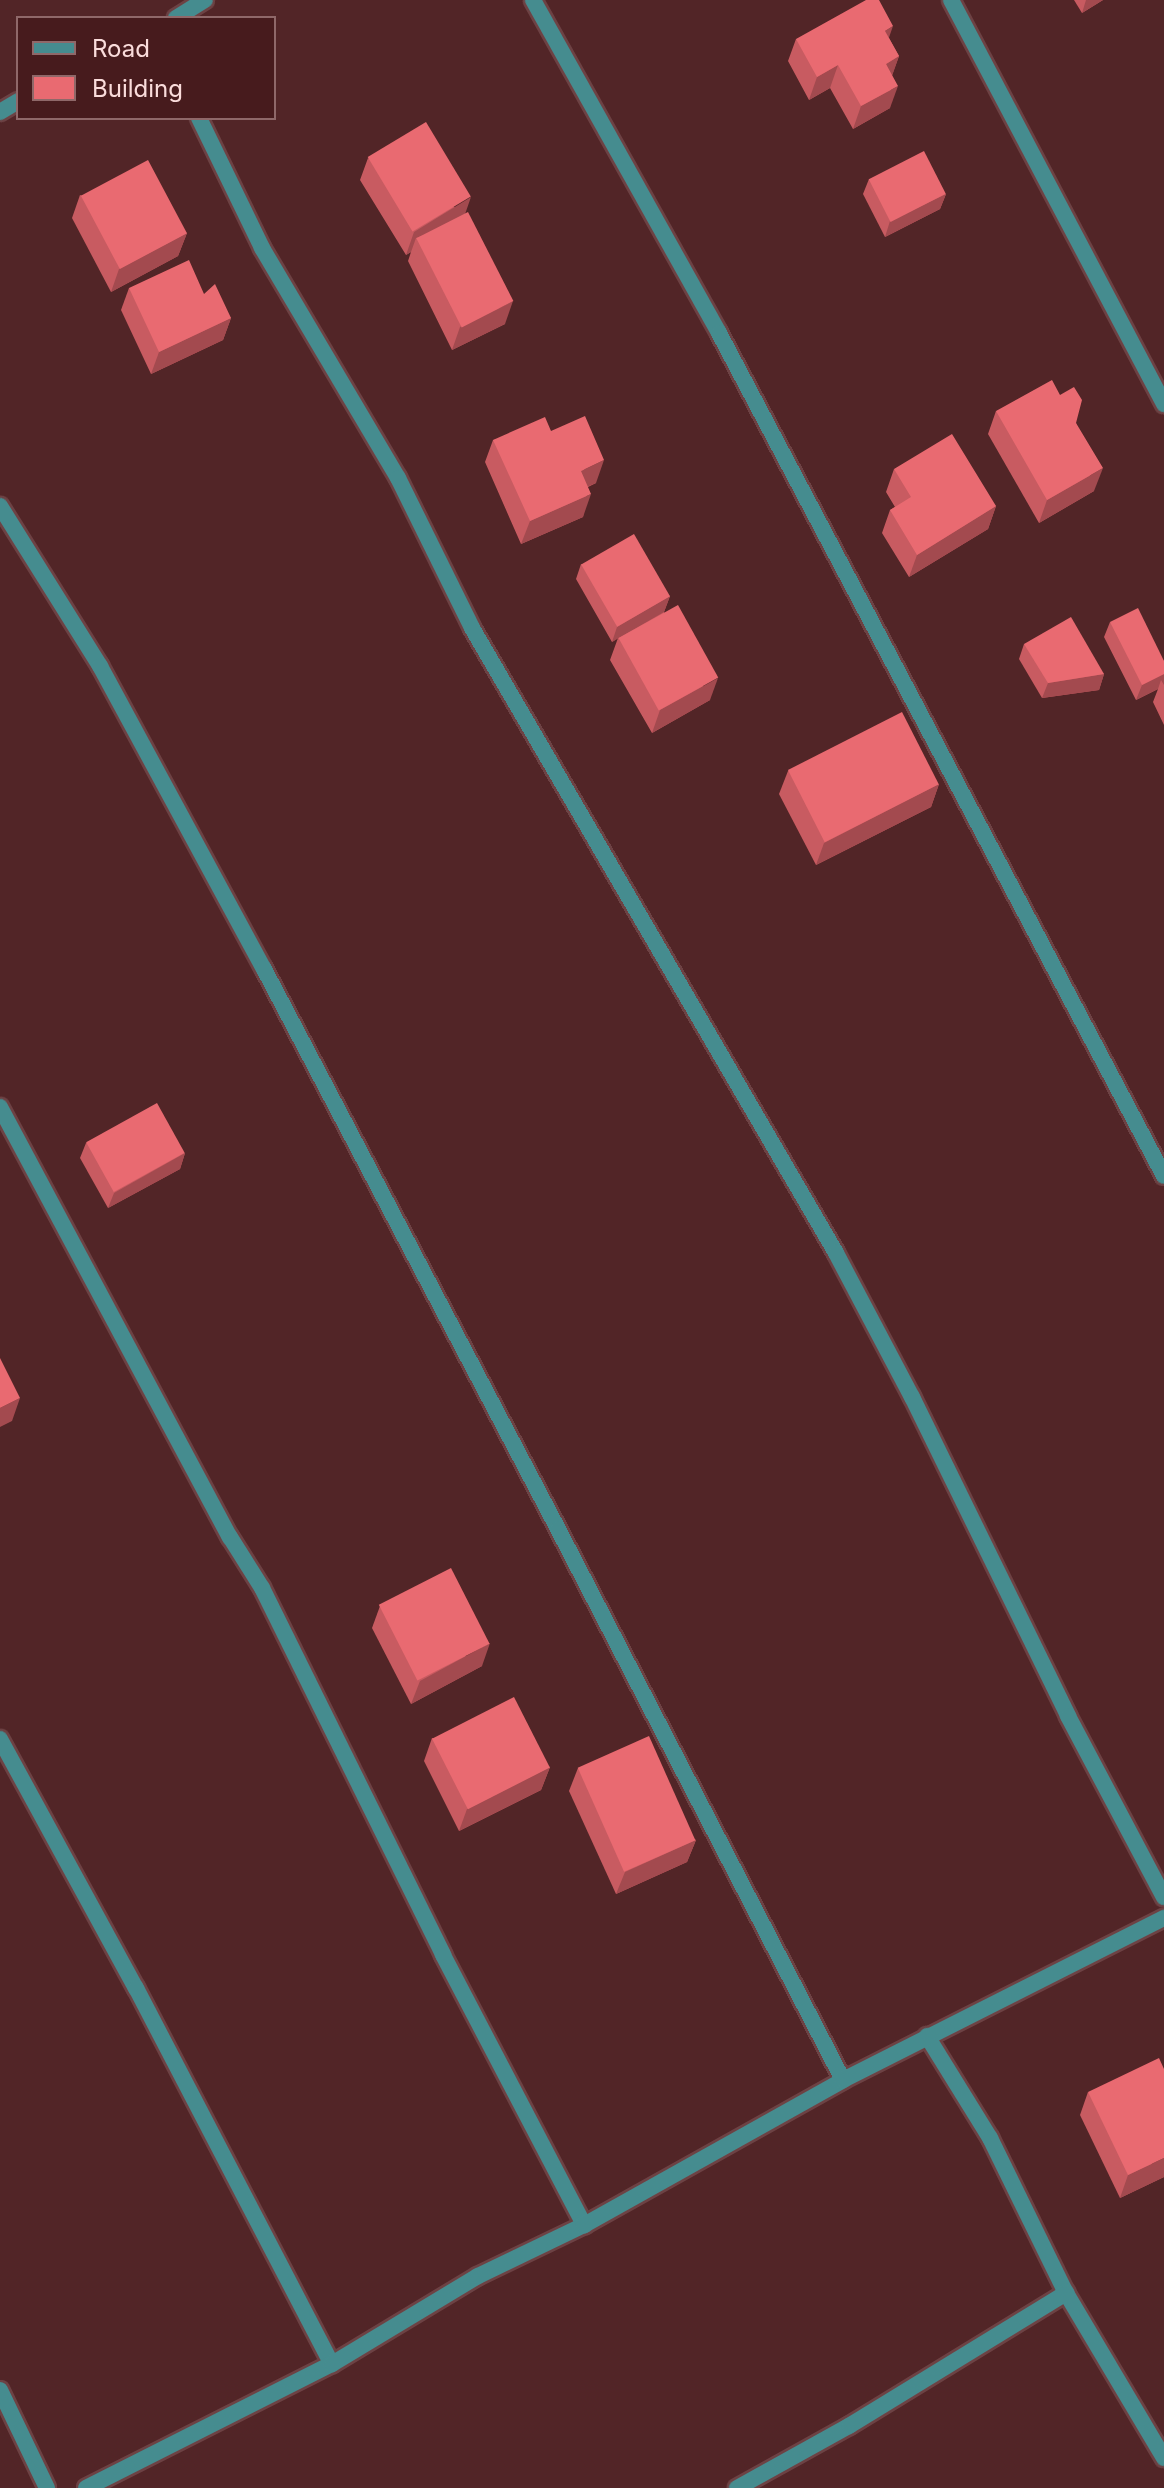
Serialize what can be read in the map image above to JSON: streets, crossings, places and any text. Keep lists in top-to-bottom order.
{
  "legend": ["Road", "Building"]
}
